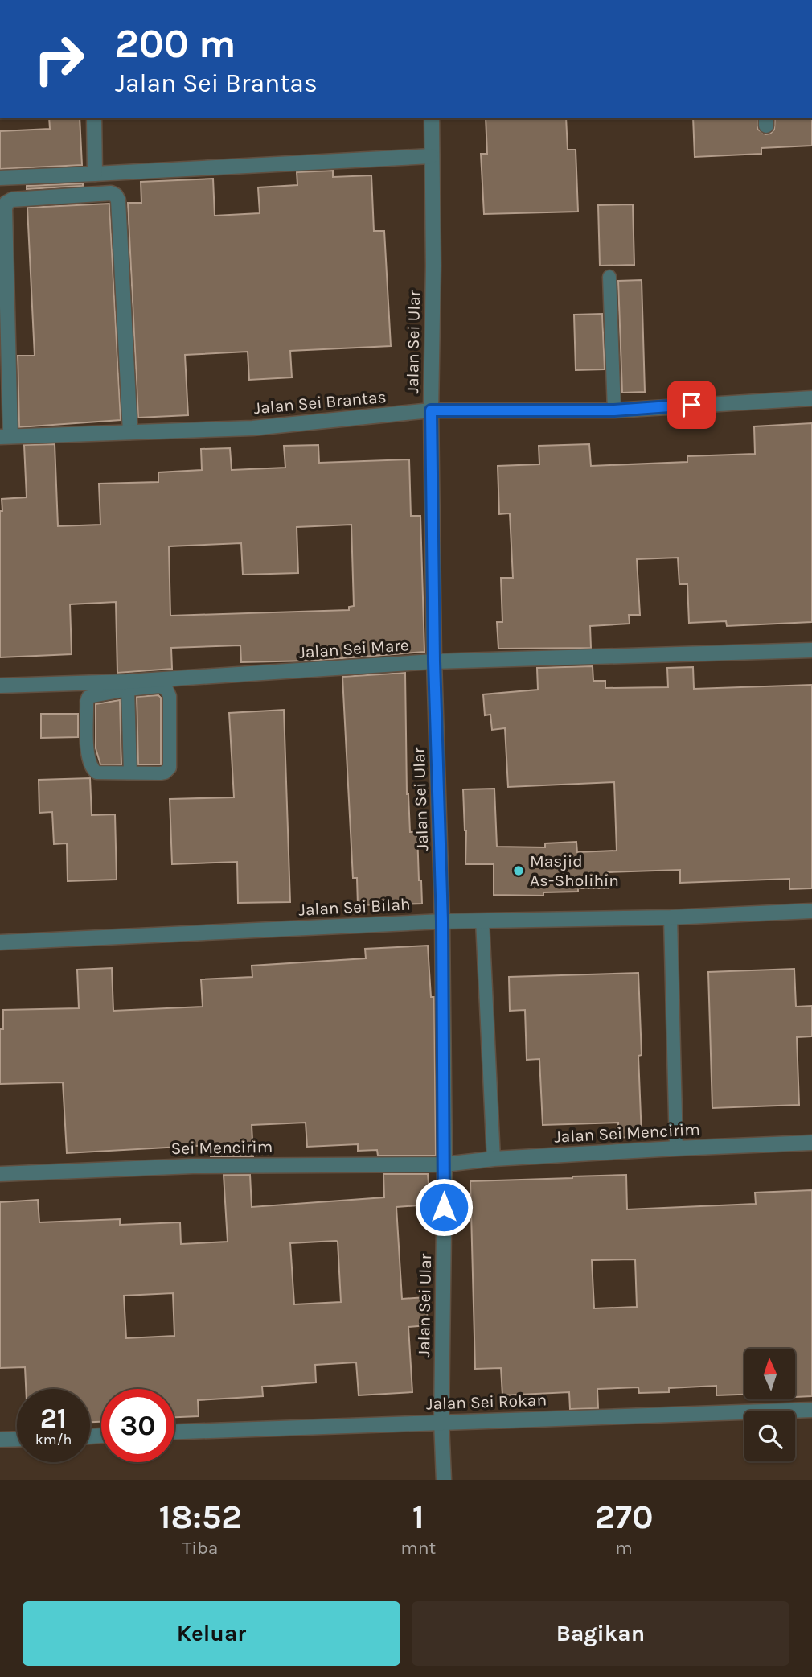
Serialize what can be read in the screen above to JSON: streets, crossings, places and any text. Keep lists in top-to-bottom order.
{
  "streets": {
    "street": [
      "Jalan Sei Ular",
      "Jalan Sei Brantas",
      "Jalan Sei Mare",
      "Jalan Sei Bilah",
      "Jalan Sei Mencirim",
      "Sei Mencirim",
      "Jalan Sei Rokan"
    ]
  },
  "crossings": [
    ["Jalan Sei Ular", "Jalan Sei Brantas"],
    ["Jalan Sei Ular", "Jalan Sei Mare"],
    ["Jalan Sei Ular", "Jalan Sei Bilah"],
    ["Jalan Sei Ular", "Jalan Sei Mencirim"],
    ["Jalan Sei Ular", "Sei Mencirim"],
    ["Jalan Sei Ular", "Jalan Sei Rokan"],
    ["Jalan Sei Mencirim", "Sei Mencirim"]
  ],
  "places": ["Masjid As-Sholihin"],
  "north": "top",
  "page": {
    "turn": ["200 m", "Jalan Sei Brantas"],
    "speed": "21 km/h",
    "limit": "30",
    "eta": [
      "18:52",
      "Tiba",
      "1",
      "mnt",
      "270",
      "m"
    ],
    "buttons": ["Keluar", "Bagikan"]
  }
}
